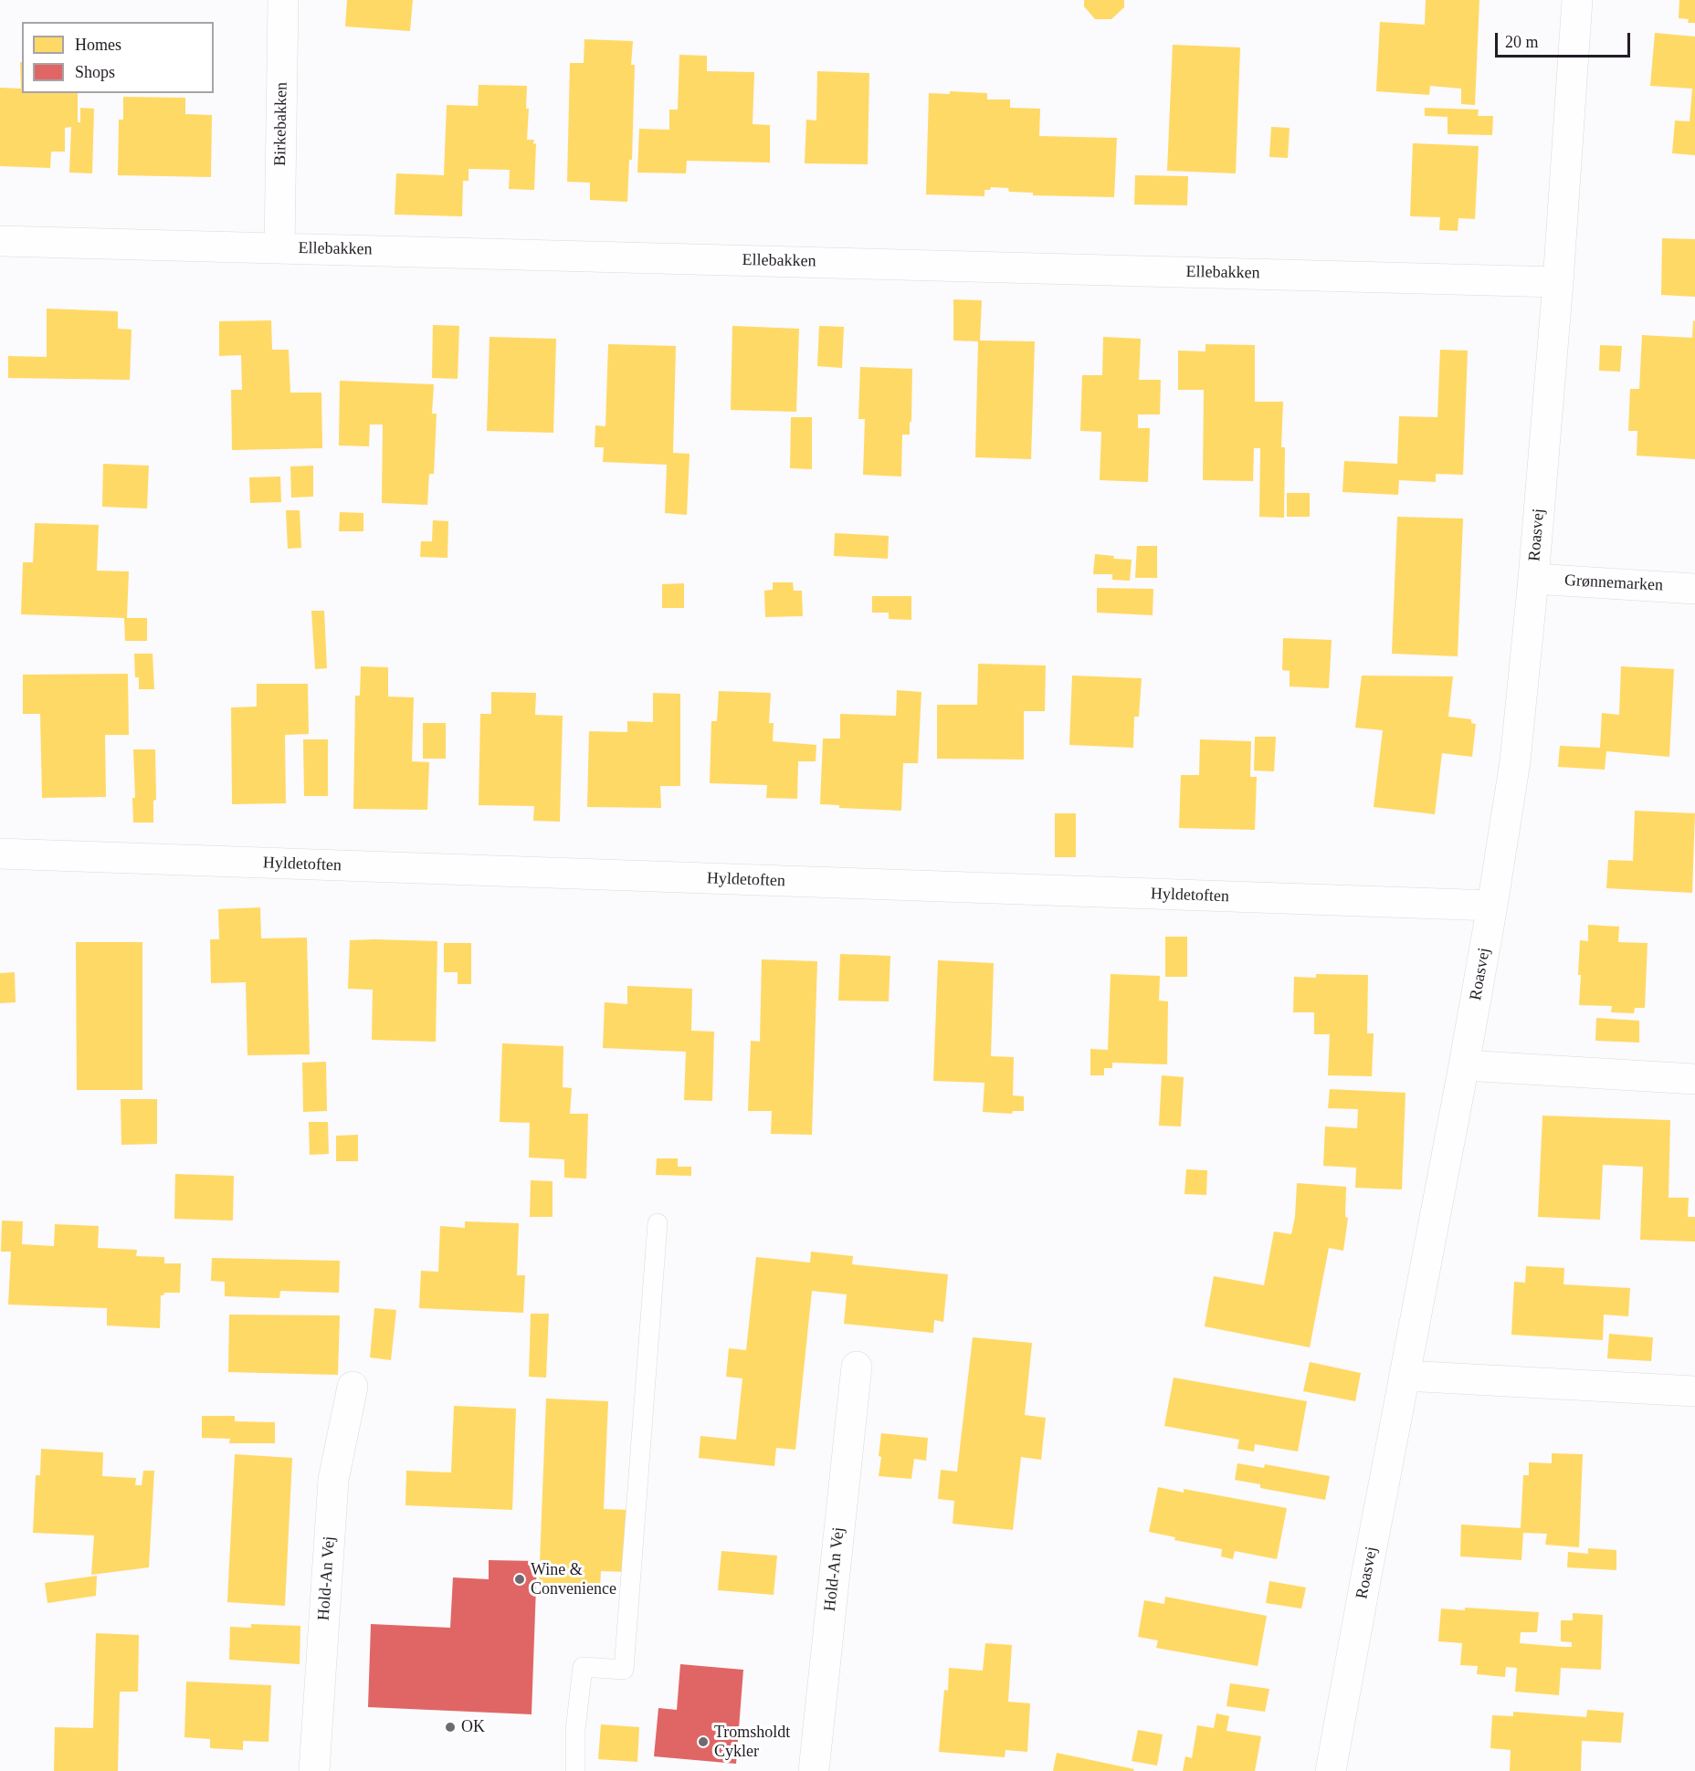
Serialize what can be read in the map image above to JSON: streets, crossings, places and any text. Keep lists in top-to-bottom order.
{
  "streets": {
    "street": [
      "Birkebakken",
      "Ellebakken",
      "Roasvej",
      "Grønnemarken",
      "Hyldetoften",
      "Hold-An Vej"
    ]
  },
  "crossings": [
    ["Birkebakken", "Ellebakken"],
    ["Ellebakken", "Roasvej"],
    ["Roasvej", "Grønnemarken"],
    ["Roasvej", "Hyldetoften"]
  ],
  "places": ["Wine & Convenience", "OK", "Tromsholdt Cykler"],
  "legend": ["Homes", "Shops"],
  "scale_bar": "20 m"
}
